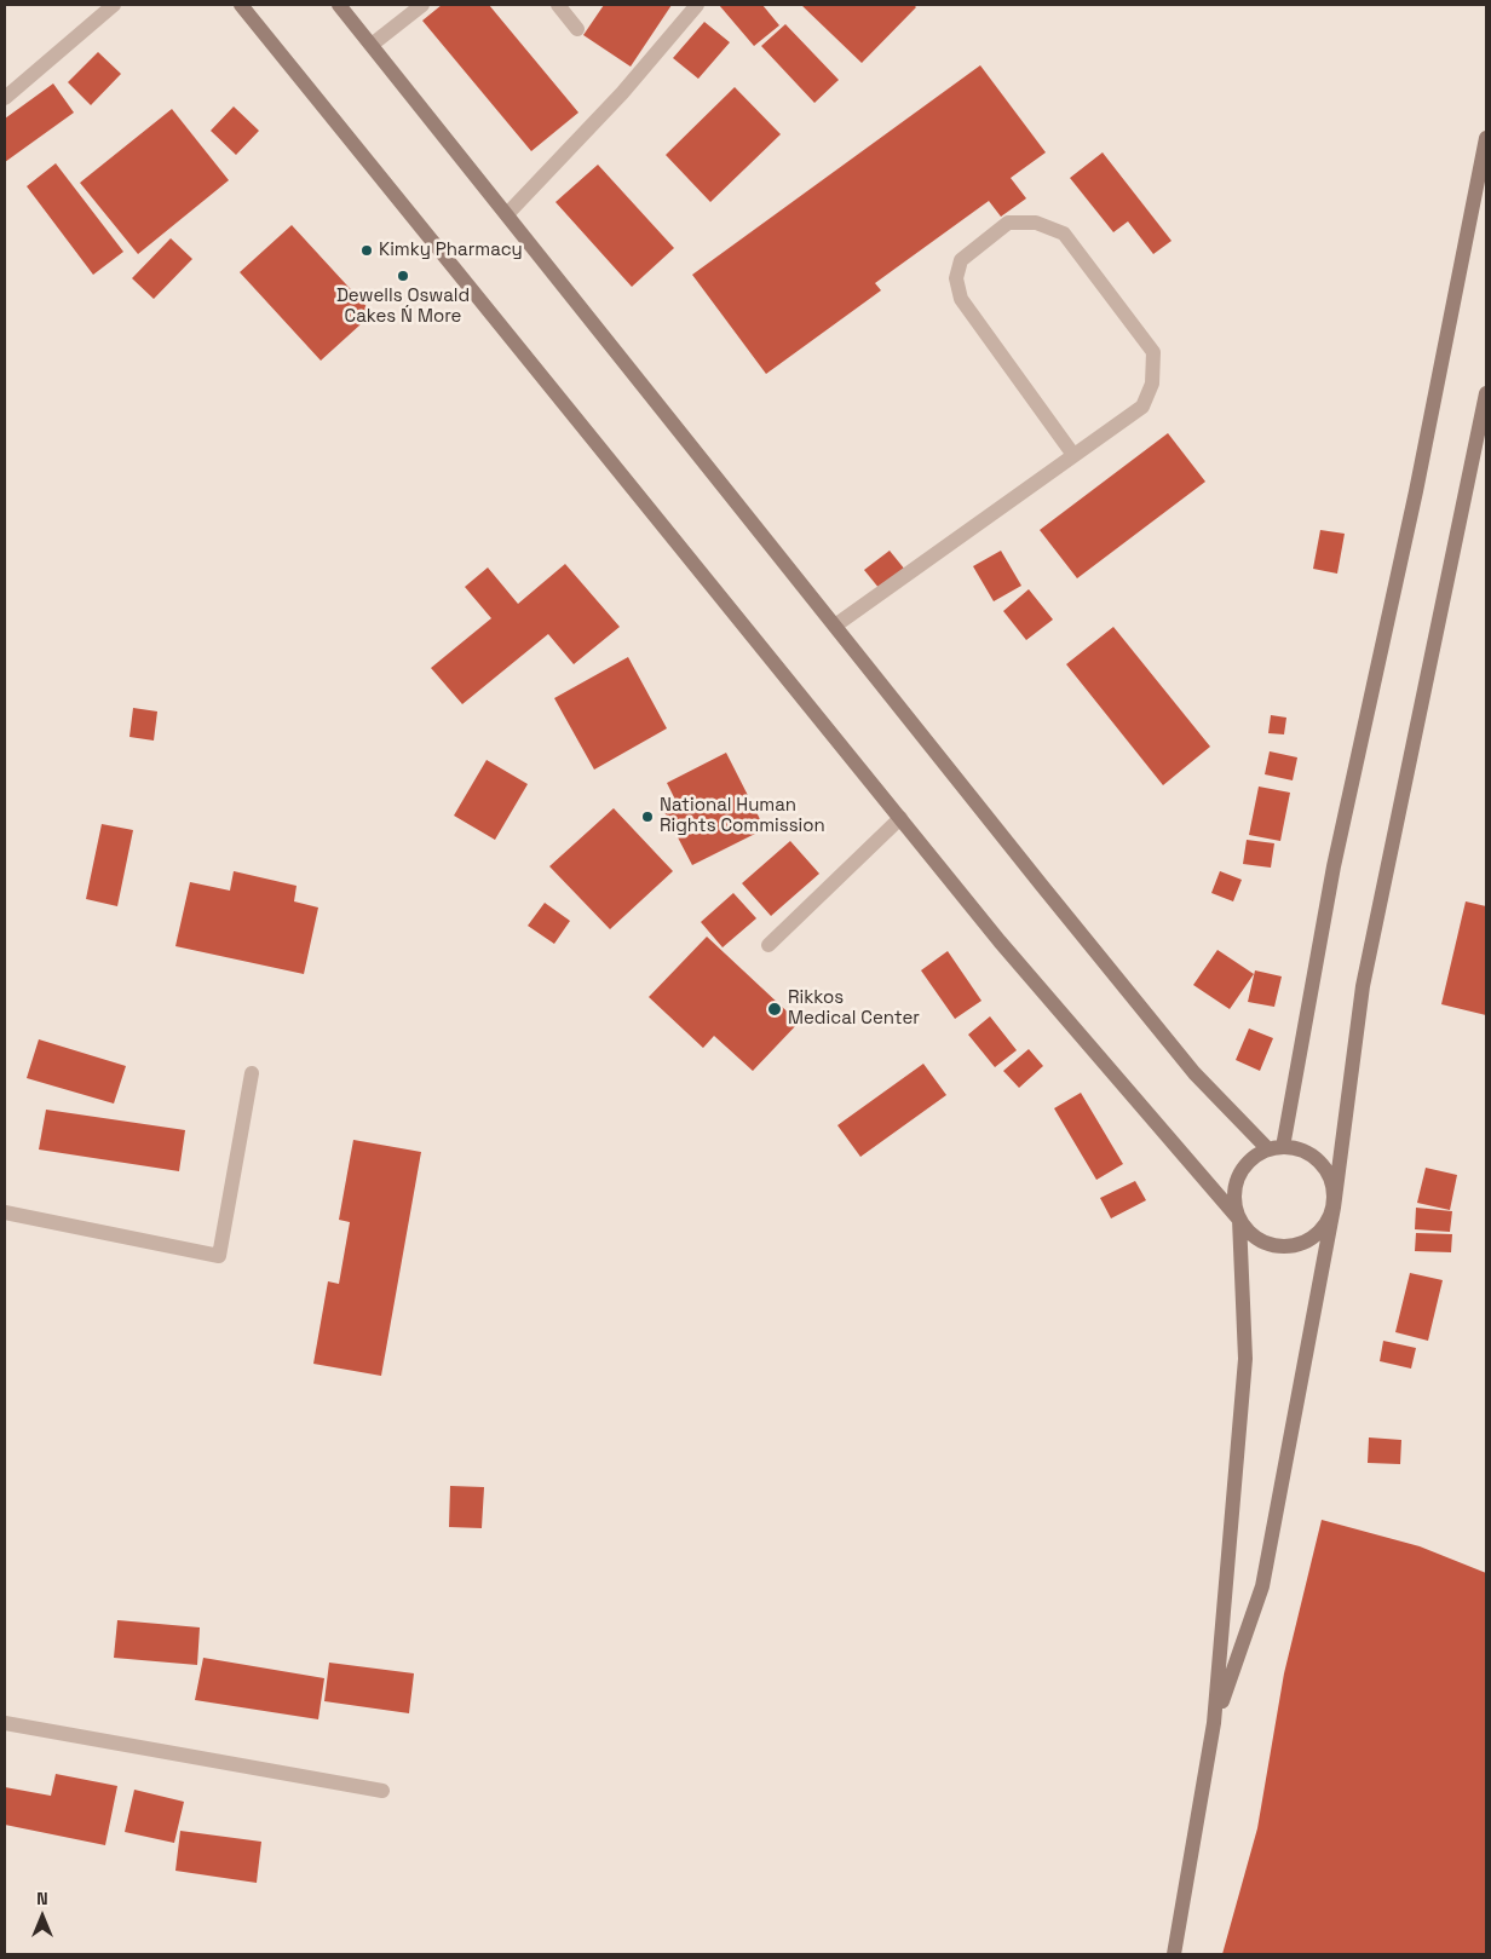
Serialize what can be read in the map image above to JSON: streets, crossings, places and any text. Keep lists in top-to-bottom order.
{
  "places": [
    "Kimky Pharmacy",
    "Dewells Oswald Cakes Ń More",
    "National Human Rights Commission",
    "Rikkos Medical Center"
  ],
  "north": "top"
}
